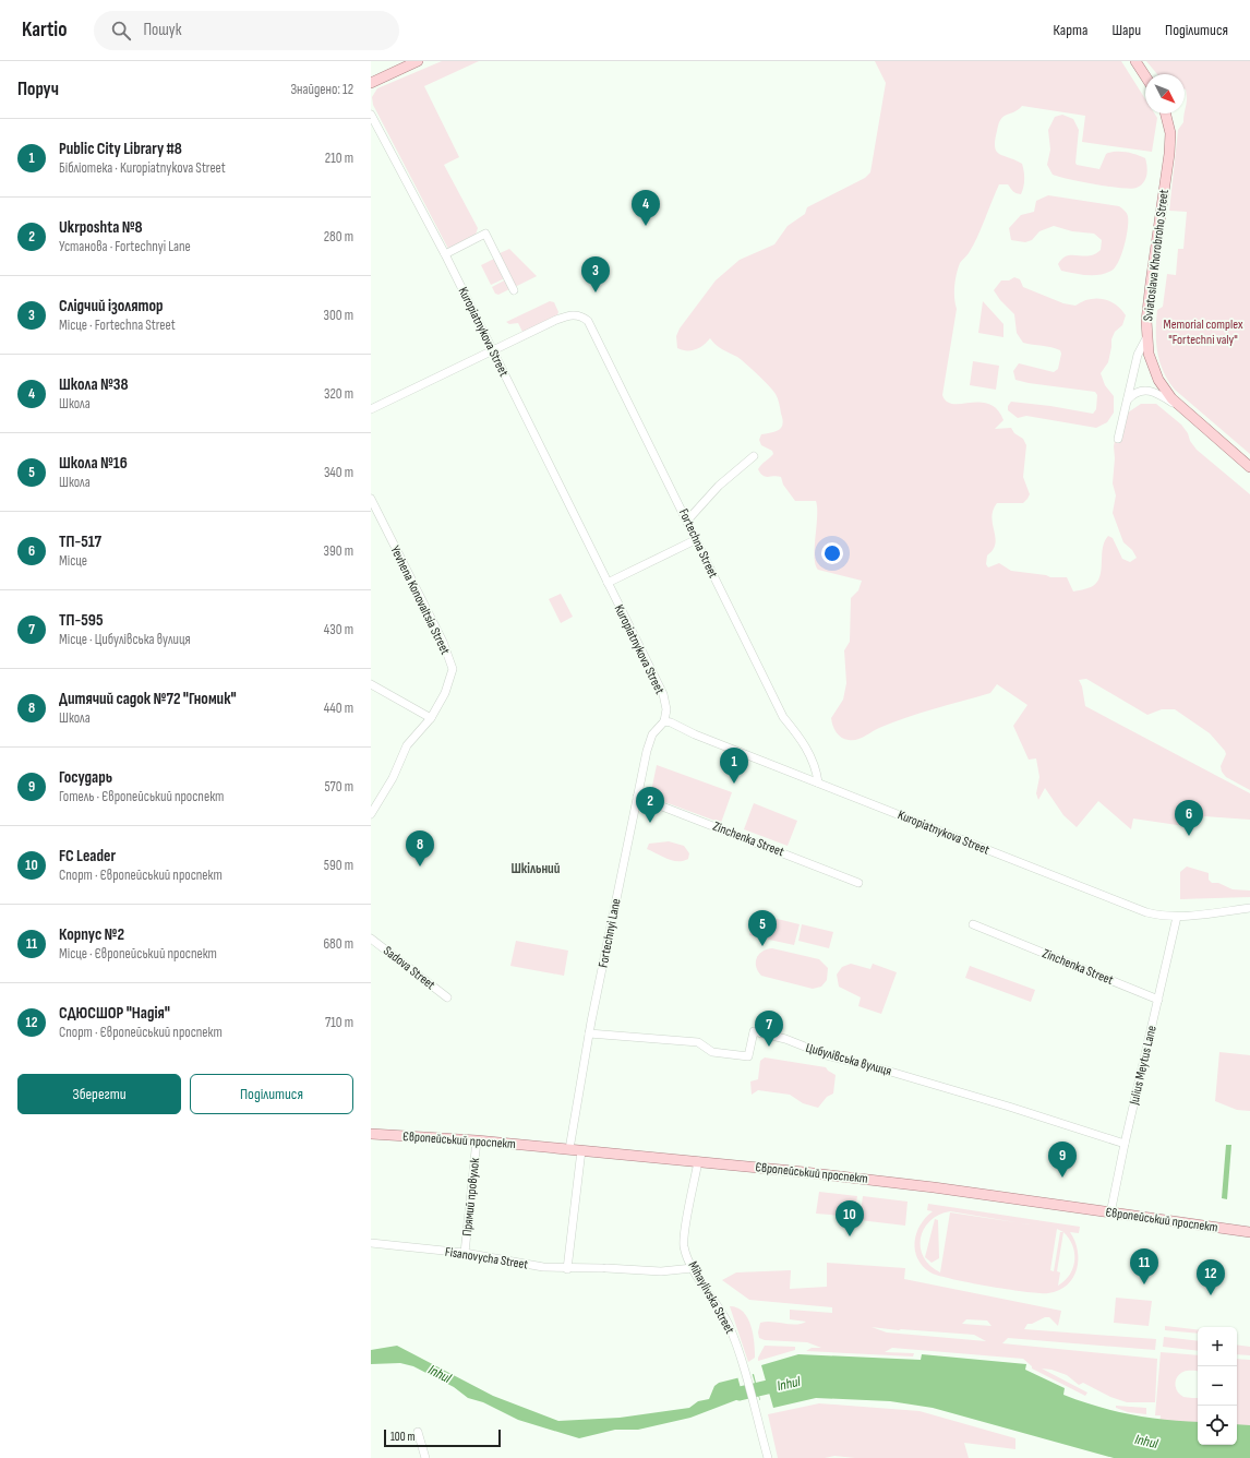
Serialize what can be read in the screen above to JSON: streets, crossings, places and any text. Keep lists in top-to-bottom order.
{
  "streets": {
    "main road": ["Sviatoslava Khorobroho Street", "Європейський проспект"],
    "street": [
      "Kuropiatnykova Street",
      "Fortechna Street",
      "Yevhena Konovaltsia Street",
      "Zinchenka Street",
      "Fortechnyi Lane",
      "Sadova Street",
      "Цибулівська вулиця",
      "Julius Meytus Lane",
      "Прямий провулок",
      "Fisanovycha Street",
      "Mihaylivska Street"
    ]
  },
  "crossings": [
    ["Kuropiatnykova Street", "Fortechna Street"],
    ["Kuropiatnykova Street", "Fortechnyi Lane"],
    ["Kuropiatnykova Street", "Julius Meytus Lane"],
    ["Zinchenka Street", "Fortechnyi Lane"],
    ["Zinchenka Street", "Julius Meytus Lane"],
    ["Fortechnyi Lane", "Цибулівська вулиця"],
    ["Fortechnyi Lane", "Європейський проспект"],
    ["Цибулівська вулиця", "Julius Meytus Lane"],
    ["Julius Meytus Lane", "Європейський проспект"],
    ["Європейський проспект", "Прямий провулок"],
    ["Європейський проспект", "Mihaylivska Street"],
    ["Прямий провулок", "Fisanovycha Street"],
    ["Fisanovycha Street", "Mihaylivska Street"]
  ],
  "districts": ["Шкільний"],
  "water": ["Inhul"],
  "parks": ["Memorial complex \"Fortechni valy\""],
  "scale_bar": "100 m",
  "north": "bottom right",
  "page": {
    "header": "Kartio",
    "search": "Пошук",
    "nav": ["Карта", "Шари", "Поділитися"],
    "heading": ["Поруч", "Знайдено: 12"],
    "list": [
      {
        "mark": "1",
        "name": "Public City Library #8",
        "note": "Бібліотека · Kuropiatnykova Street",
        "value": "210 m"
      },
      {
        "mark": "2",
        "name": "Ukrposhta №8",
        "note": "Установа · Fortechnyi Lane",
        "value": "280 m"
      },
      {
        "mark": "3",
        "name": "Слідчий ізолятор",
        "note": "Місце · Fortechna Street",
        "value": "300 m"
      },
      {
        "mark": "4",
        "name": "Школа №38",
        "note": "Школа",
        "value": "320 m"
      },
      {
        "mark": "5",
        "name": "Школа №16",
        "note": "Школа",
        "value": "340 m"
      },
      {
        "mark": "6",
        "name": "ТП-517",
        "note": "Місце",
        "value": "390 m"
      },
      {
        "mark": "7",
        "name": "ТП-595",
        "note": "Місце · Цибулівська вулиця",
        "value": "430 m"
      },
      {
        "mark": "8",
        "name": "Дитячий садок №72 \"Гномик\"",
        "note": "Школа",
        "value": "440 m"
      },
      {
        "mark": "9",
        "name": "Государь",
        "note": "Готель · Європейський проспект",
        "value": "570 m"
      },
      {
        "mark": "10",
        "name": "FC Leader",
        "note": "Спорт · Європейський проспект",
        "value": "590 m"
      },
      {
        "mark": "11",
        "name": "Корпус №2",
        "note": "Місце · Європейський проспект",
        "value": "680 m"
      },
      {
        "mark": "12",
        "name": "СДЮСШОР \"Надія\"",
        "note": "Спорт · Європейський проспект",
        "value": "710 m"
      }
    ],
    "pins": [
      "4",
      "3",
      "1",
      "2",
      "6",
      "8",
      "5",
      "7",
      "9",
      "10",
      "11",
      "12"
    ],
    "buttons": ["Зберегти", "Поділитися"],
    "map_buttons": ["+", "−"],
    "scale": "100 m"
  }
}
